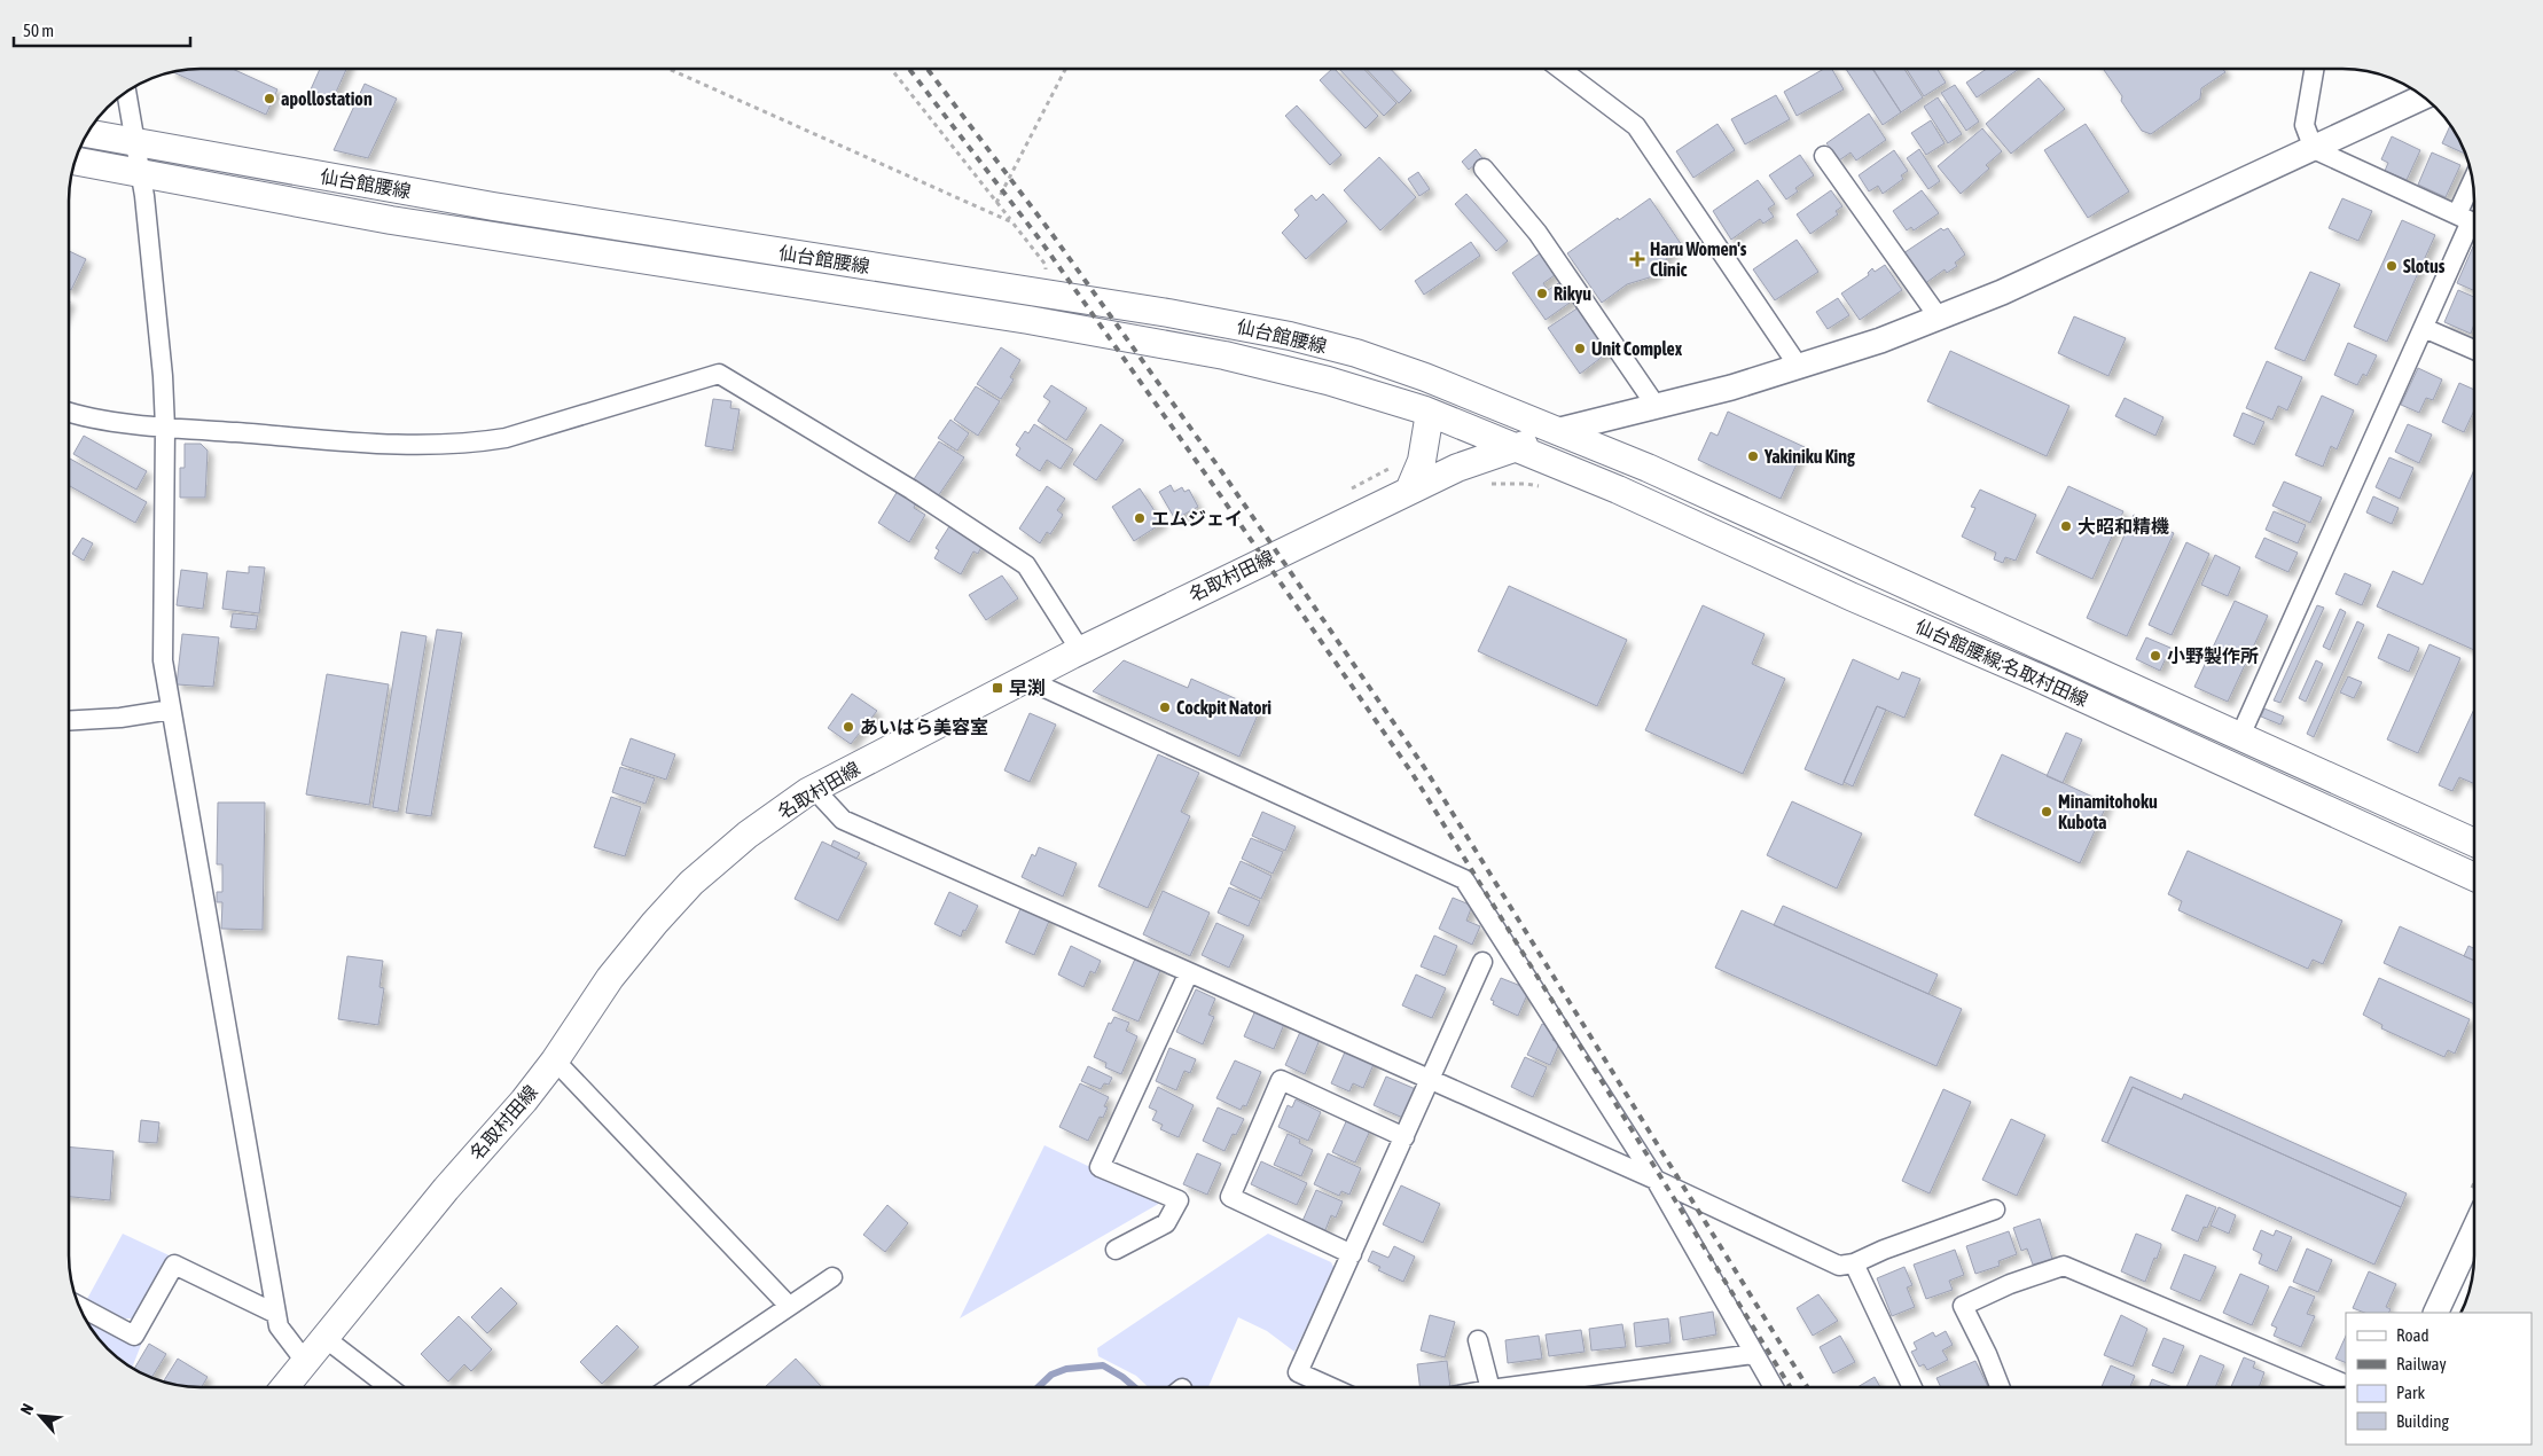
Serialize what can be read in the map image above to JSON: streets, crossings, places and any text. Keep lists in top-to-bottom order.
{
  "streets": {
    "main road": ["仙台館腰線", "名取村田線", "仙台館腰線;名取村田線"]
  },
  "crossings": [
    ["仙台館腰線", "名取村田線"],
    ["仙台館腰線", "仙台館腰線;名取村田線"],
    ["名取村田線", "仙台館腰線;名取村田線"]
  ],
  "places": {
    "other": [
      "apollostation",
      "Slotus",
      "Rikyu",
      "Unit Complex",
      "Yakiniku King",
      "エムジェイ",
      "大昭和精機",
      "小野製作所",
      "Cockpit Natori",
      "あいはら美容室",
      "Minamitohoku Kubota"
    ],
    "health": ["Haru Women's Clinic"],
    "transit": ["早渕"]
  },
  "legend": [
    "Road",
    "Railway",
    "Park",
    "Building"
  ],
  "scale_bar": "50 m",
  "north": "top left"
}
